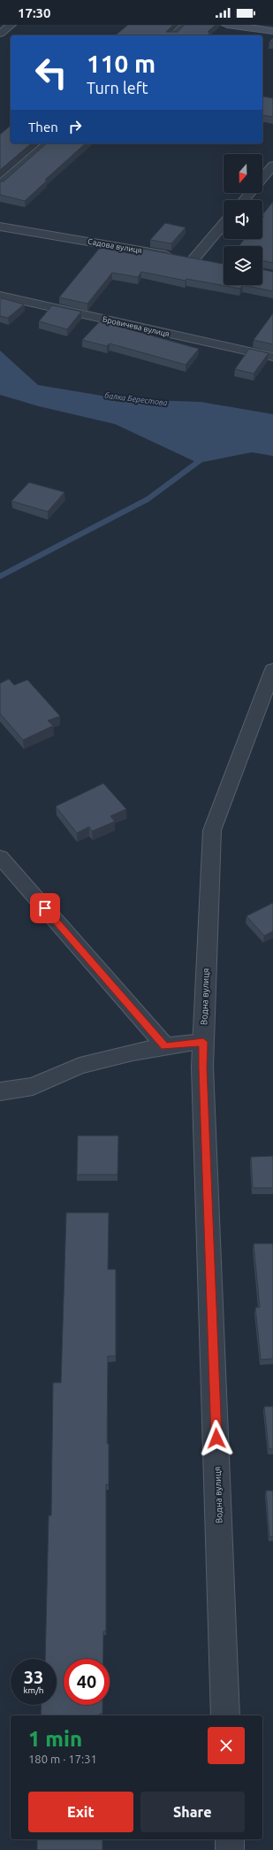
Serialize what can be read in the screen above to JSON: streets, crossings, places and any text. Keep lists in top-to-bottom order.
{
  "streets": {
    "street": ["Садова вулиця", "Бровичева вулиця", "Водна вулиця"]
  },
  "water": ["балка Берестова"],
  "north": "bottom",
  "page": {
    "status": "17:30",
    "turn": ["110 m", "Turn left"],
    "then": "Then",
    "speed": "33 km/h",
    "limit": "40",
    "heading": ["1 min", "180 m · 17:31"],
    "buttons": ["Exit", "Share"]
  }
}
